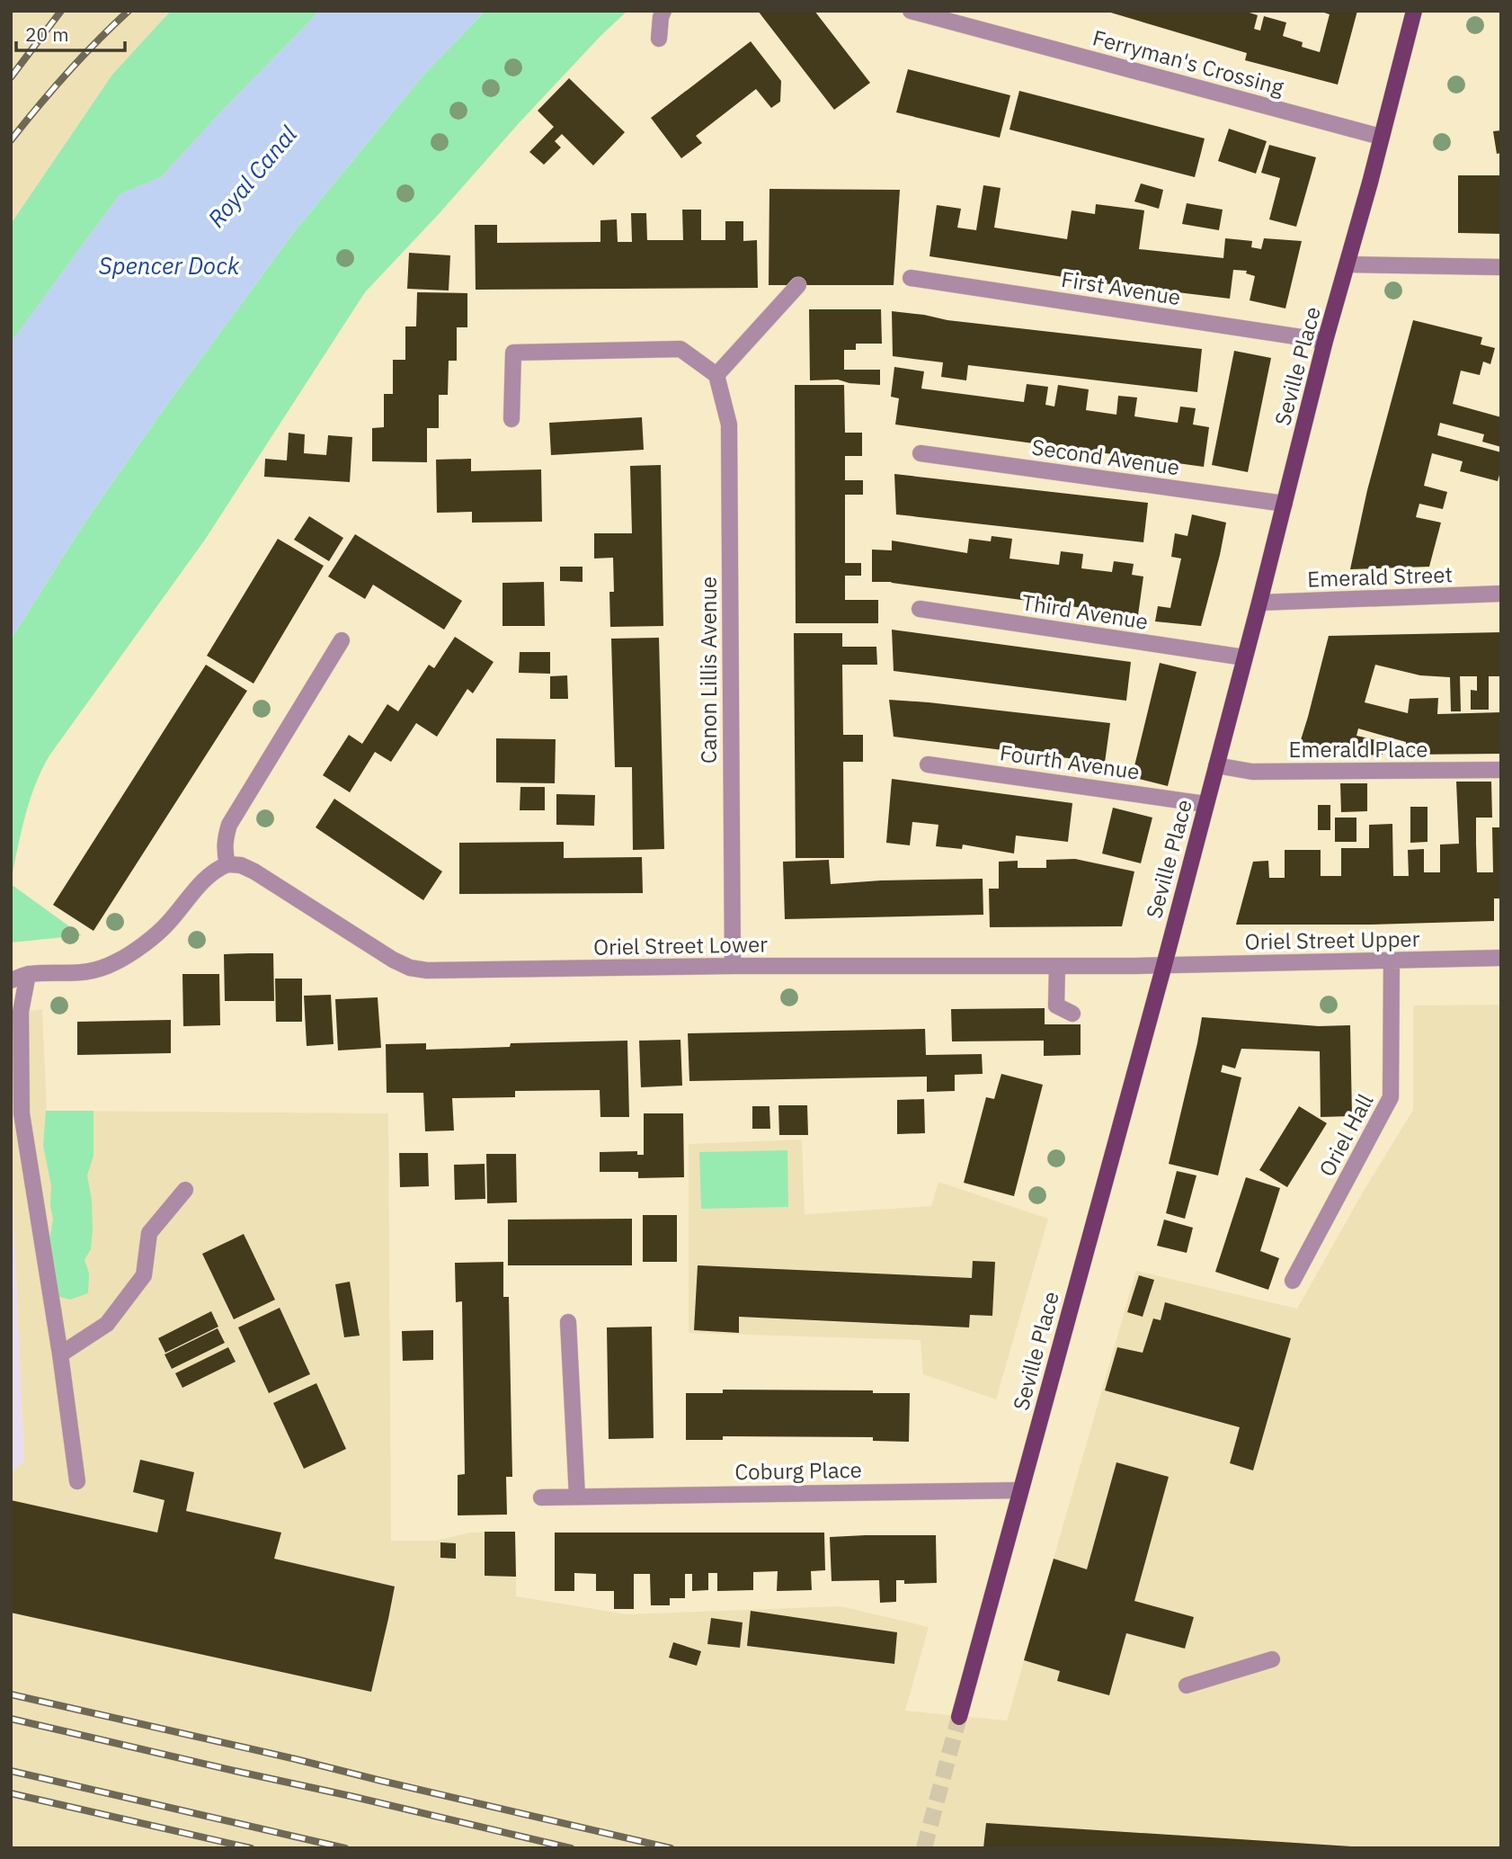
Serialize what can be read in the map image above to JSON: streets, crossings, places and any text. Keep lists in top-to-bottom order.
{
  "streets": {
    "main road": ["Seville Place"],
    "street": [
      "Ferryman's Crossing",
      "First Avenue",
      "Second Avenue",
      "Emerald Street",
      "Third Avenue",
      "Canon Lillis Avenue",
      "Emerald Place",
      "Fourth Avenue",
      "Oriel Street Upper",
      "Oriel Street Lower",
      "Oriel Hall",
      "Coburg Place"
    ]
  },
  "crossings": [
    ["Ferryman's Crossing", "Seville Place"],
    ["First Avenue", "Seville Place"],
    ["Seville Place", "Second Avenue"],
    ["Seville Place", "Emerald Street"],
    ["Seville Place", "Third Avenue"],
    ["Seville Place", "Emerald Place"],
    ["Seville Place", "Fourth Avenue"],
    ["Seville Place", "Oriel Street Upper"],
    ["Seville Place", "Oriel Street Lower"],
    ["Seville Place", "Coburg Place"],
    ["Canon Lillis Avenue", "Oriel Street Lower"],
    ["Oriel Street Upper", "Oriel Street Lower"],
    ["Oriel Street Upper", "Oriel Hall"]
  ],
  "water": ["Royal Canal", "Spencer Dock"],
  "scale_bar": "20 m"
}
